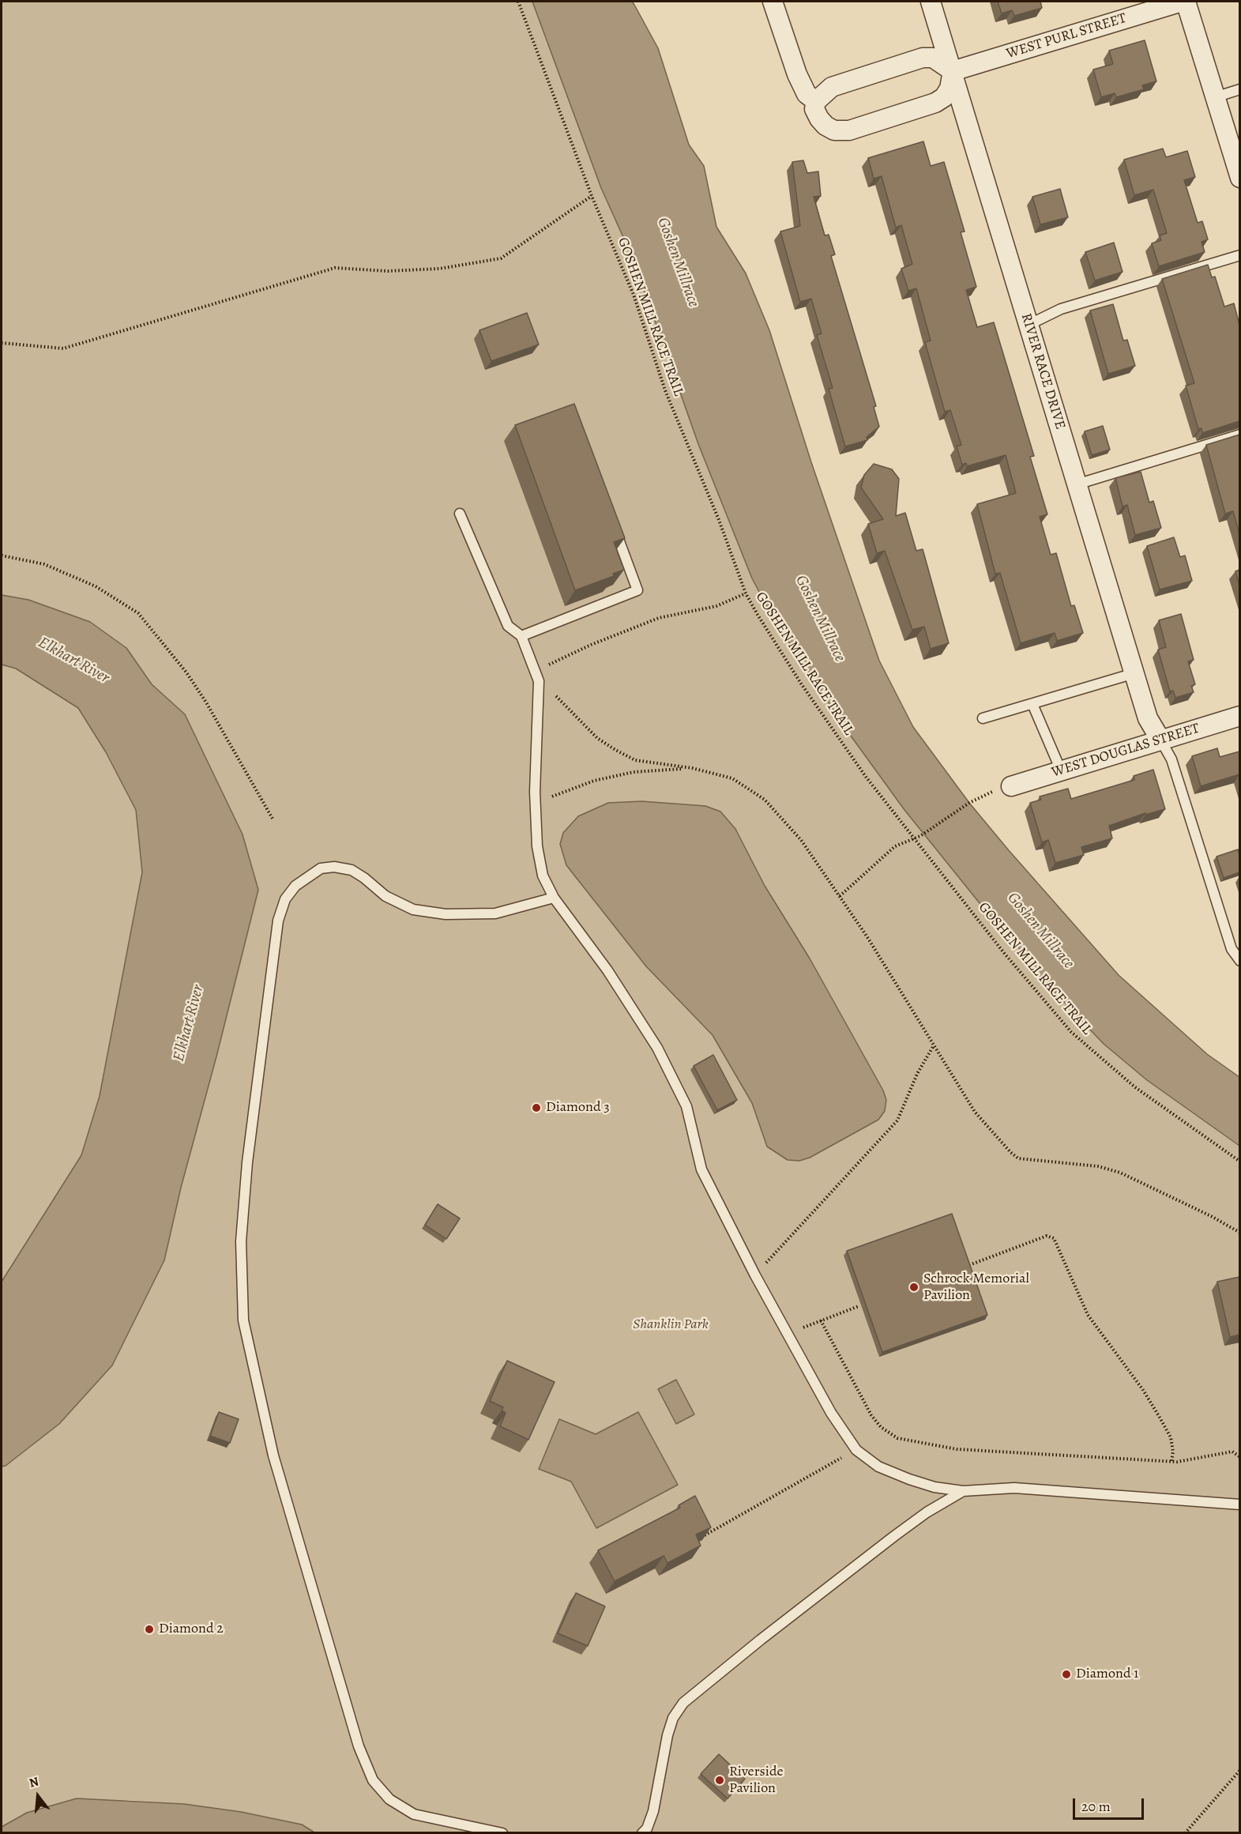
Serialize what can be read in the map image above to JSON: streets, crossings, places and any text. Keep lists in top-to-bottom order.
{
  "streets": {
    "street": ["WEST PURL STREET", "RIVER RACE DRIVE", "WEST DOUGLAS STREET"],
    "path": ["GOSHEN MILL RACE TRAIL"]
  },
  "crossings": [
    ["WEST PURL STREET", "RIVER RACE DRIVE"],
    ["RIVER RACE DRIVE", "WEST DOUGLAS STREET"]
  ],
  "water": ["Goshen Millrace", "Elkhart River"],
  "parks": ["Shanklin Park"],
  "places": [
    "Diamond 3",
    "Schrock Memorial Pavilion",
    "Diamond 2",
    "Diamond 1",
    "Riverside Pavilion"
  ],
  "scale_bar": "20 m",
  "north": "top"
}
